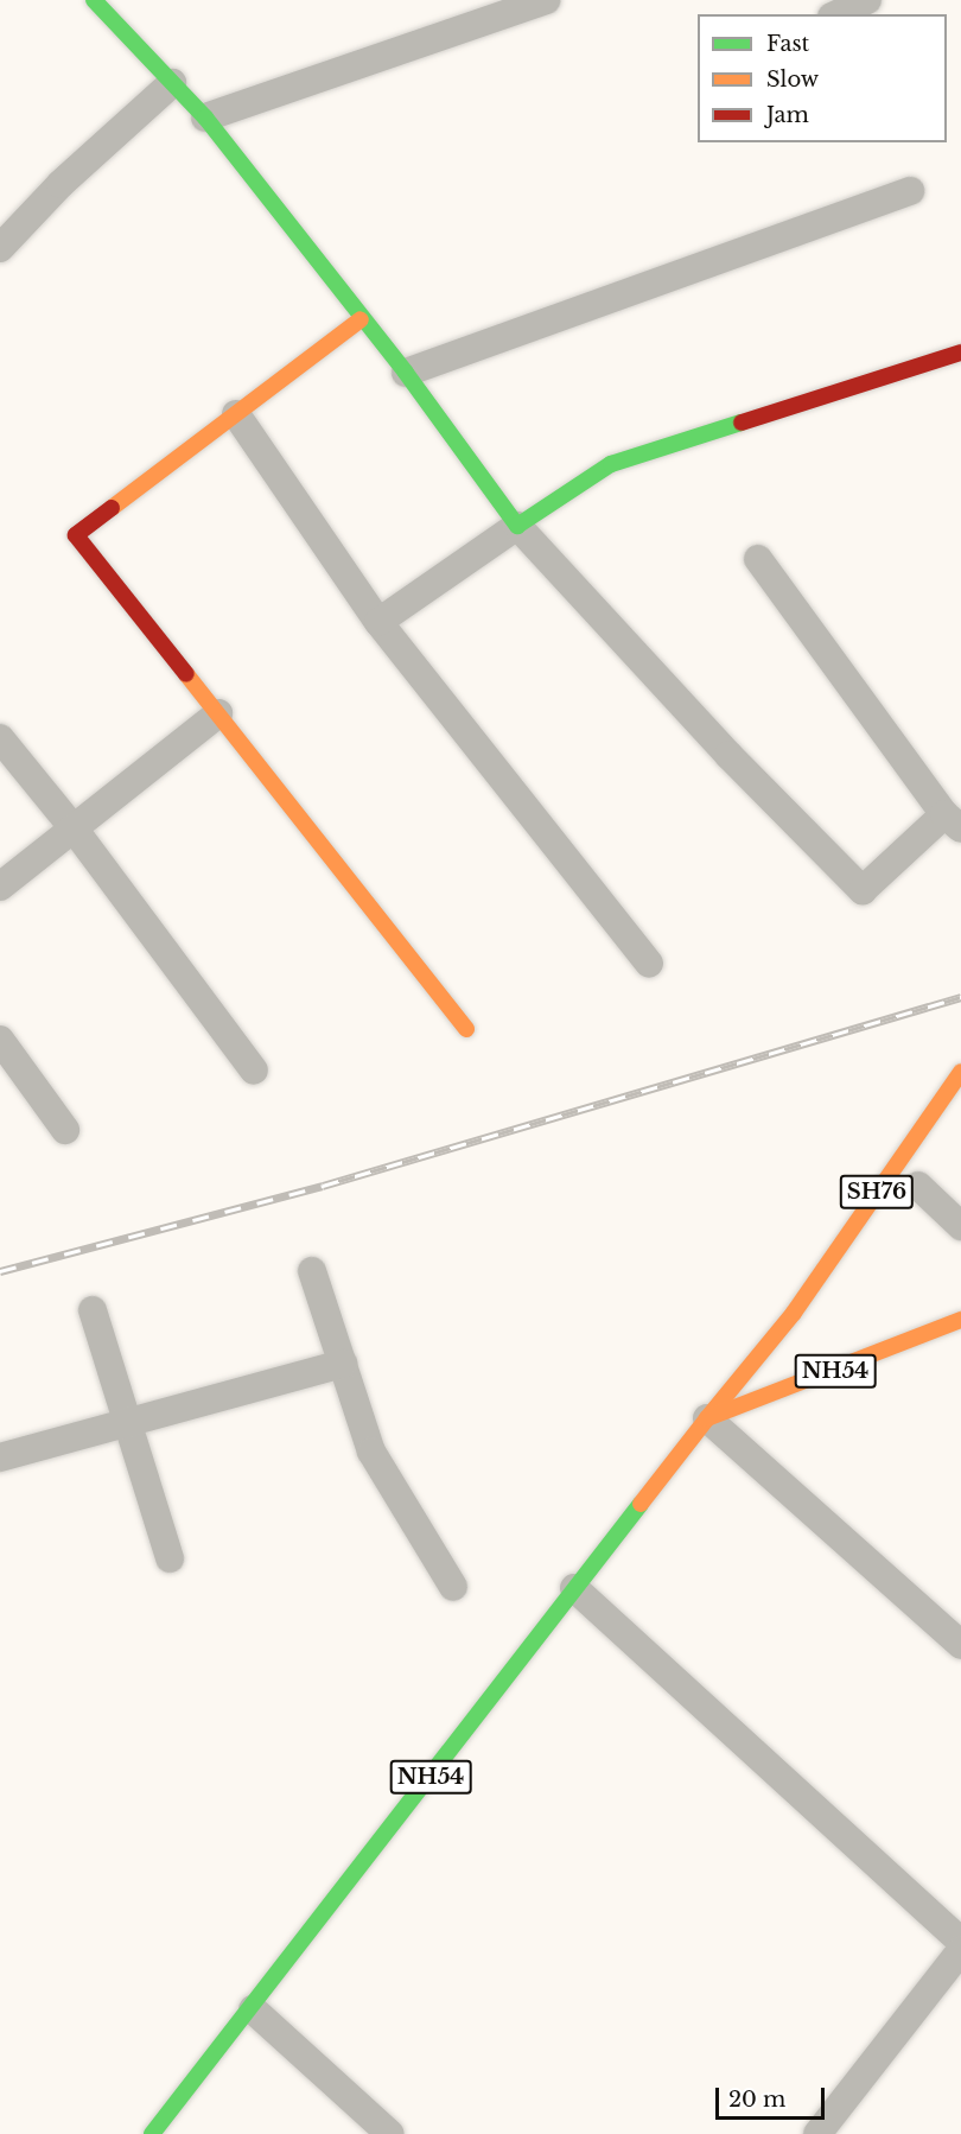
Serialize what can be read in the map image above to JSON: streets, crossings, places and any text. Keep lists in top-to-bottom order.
{
  "streets": {
    "main road": ["SH76", "NH54"]
  },
  "crossings": [
    ["SH76", "NH54"]
  ],
  "legend": ["Fast", "Slow", "Jam"],
  "scale_bar": "20 m"
}
